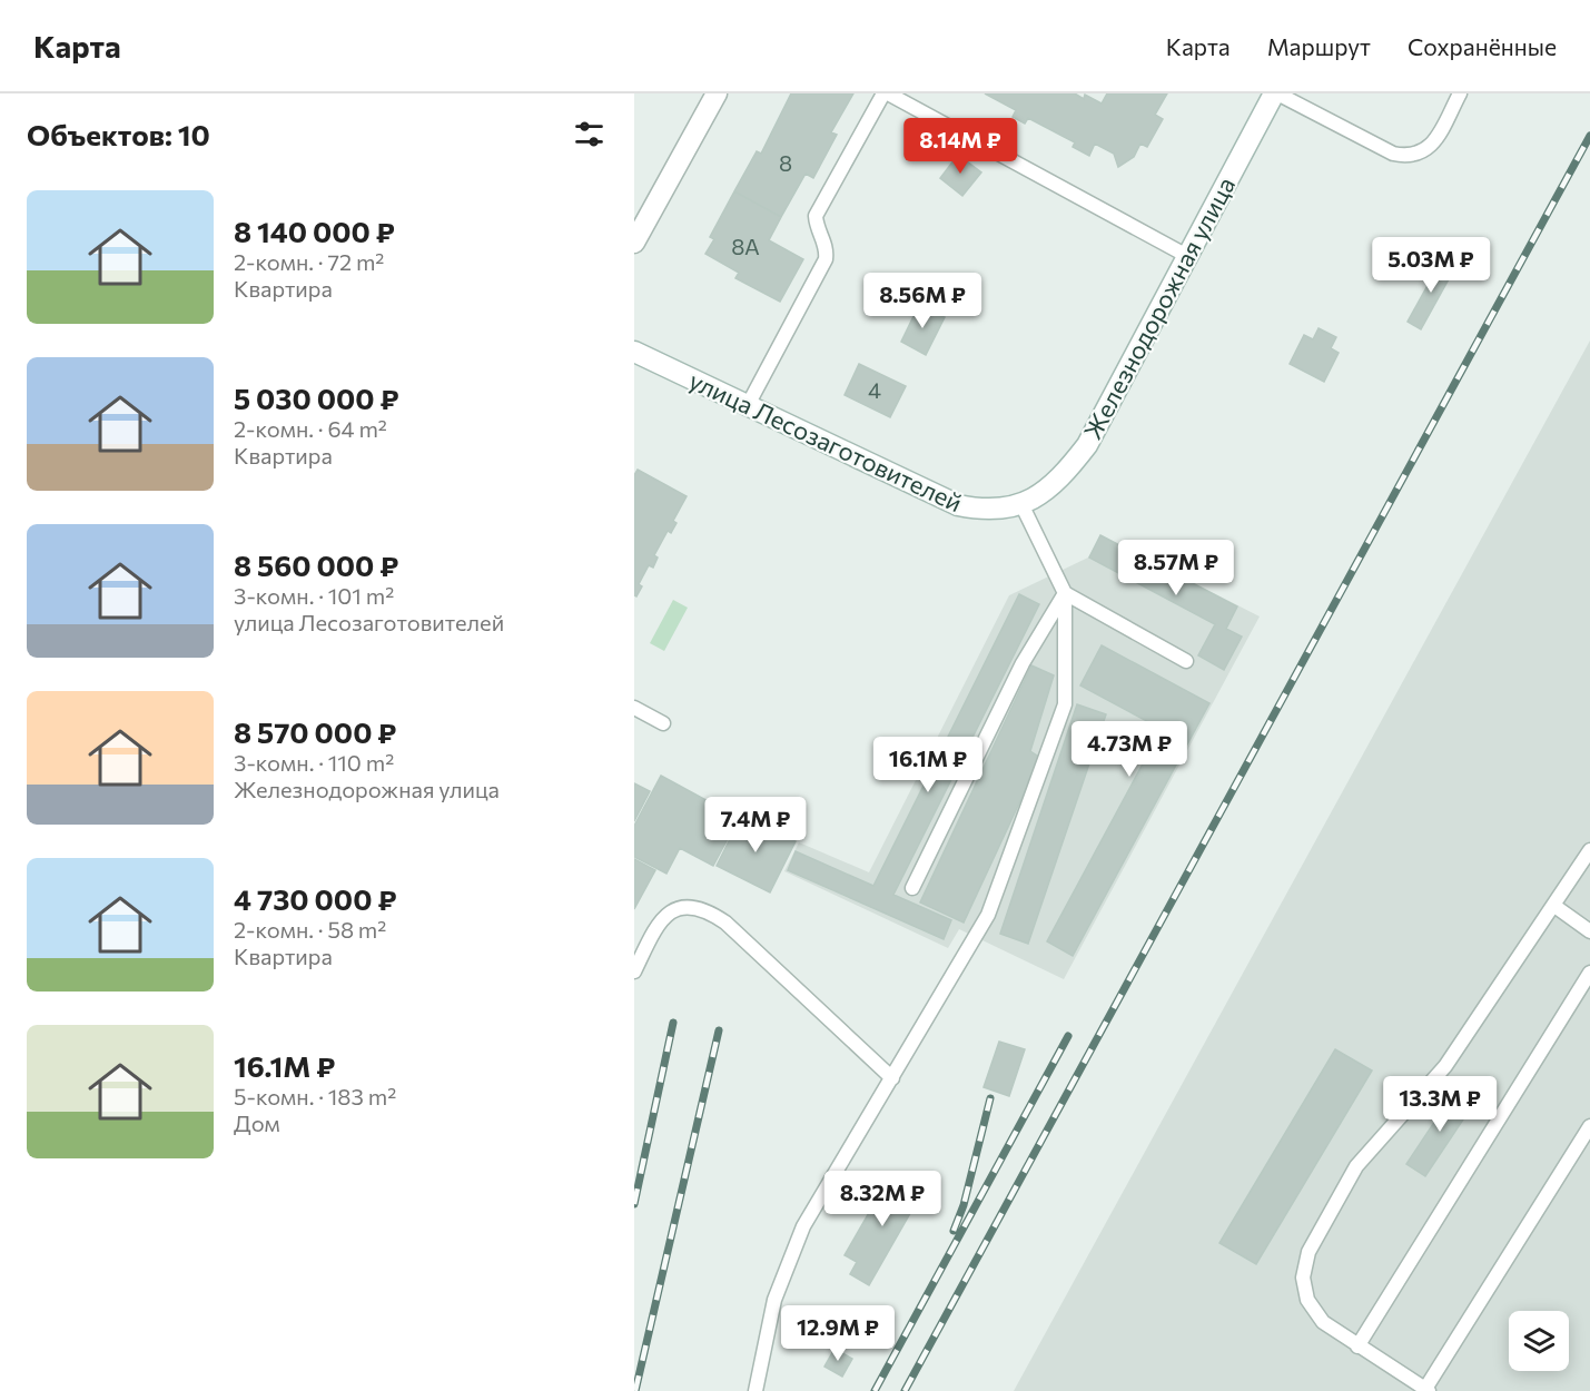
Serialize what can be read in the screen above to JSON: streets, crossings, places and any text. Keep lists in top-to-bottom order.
{
  "streets": {
    "main road": ["Железнодорожная улица", "улица Лесозаготовителей"]
  },
  "crossings": [
    ["Железнодорожная улица", "улица Лесозаготовителей"]
  ],
  "house_numbers": ["8", "8А", "4"],
  "page": {
    "header": "Карта",
    "nav": ["Карта", "Маршрут", "Сохранённые"],
    "heading": "Объектов: 10",
    "price": [
      "8.14M ₽",
      "5.03M ₽",
      "8.56M ₽",
      "8.57M ₽",
      "4.73M ₽",
      "16.1M ₽",
      "7.4M ₽",
      "13.3M ₽",
      "8.32M ₽",
      "12.9M ₽"
    ],
    "list": [
      {
        "name": "8 140 000 ₽",
        "note": "2-комн. · 72 m² · Квартира"
      },
      {
        "name": "5 030 000 ₽",
        "note": "2-комн. · 64 m² · Квартира"
      },
      {
        "name": "8 560 000 ₽",
        "note": "3-комн. · 101 m² · улица Лесозаготовителей"
      },
      {
        "name": "8 570 000 ₽",
        "note": "3-комн. · 110 m² · Железнодорожная улица"
      },
      {
        "name": "4 730 000 ₽",
        "note": "2-комн. · 58 m² · Квартира"
      },
      {
        "name": "16.1M ₽",
        "note": "5-комн. · 183 m² · Дом"
      }
    ]
  }
}
